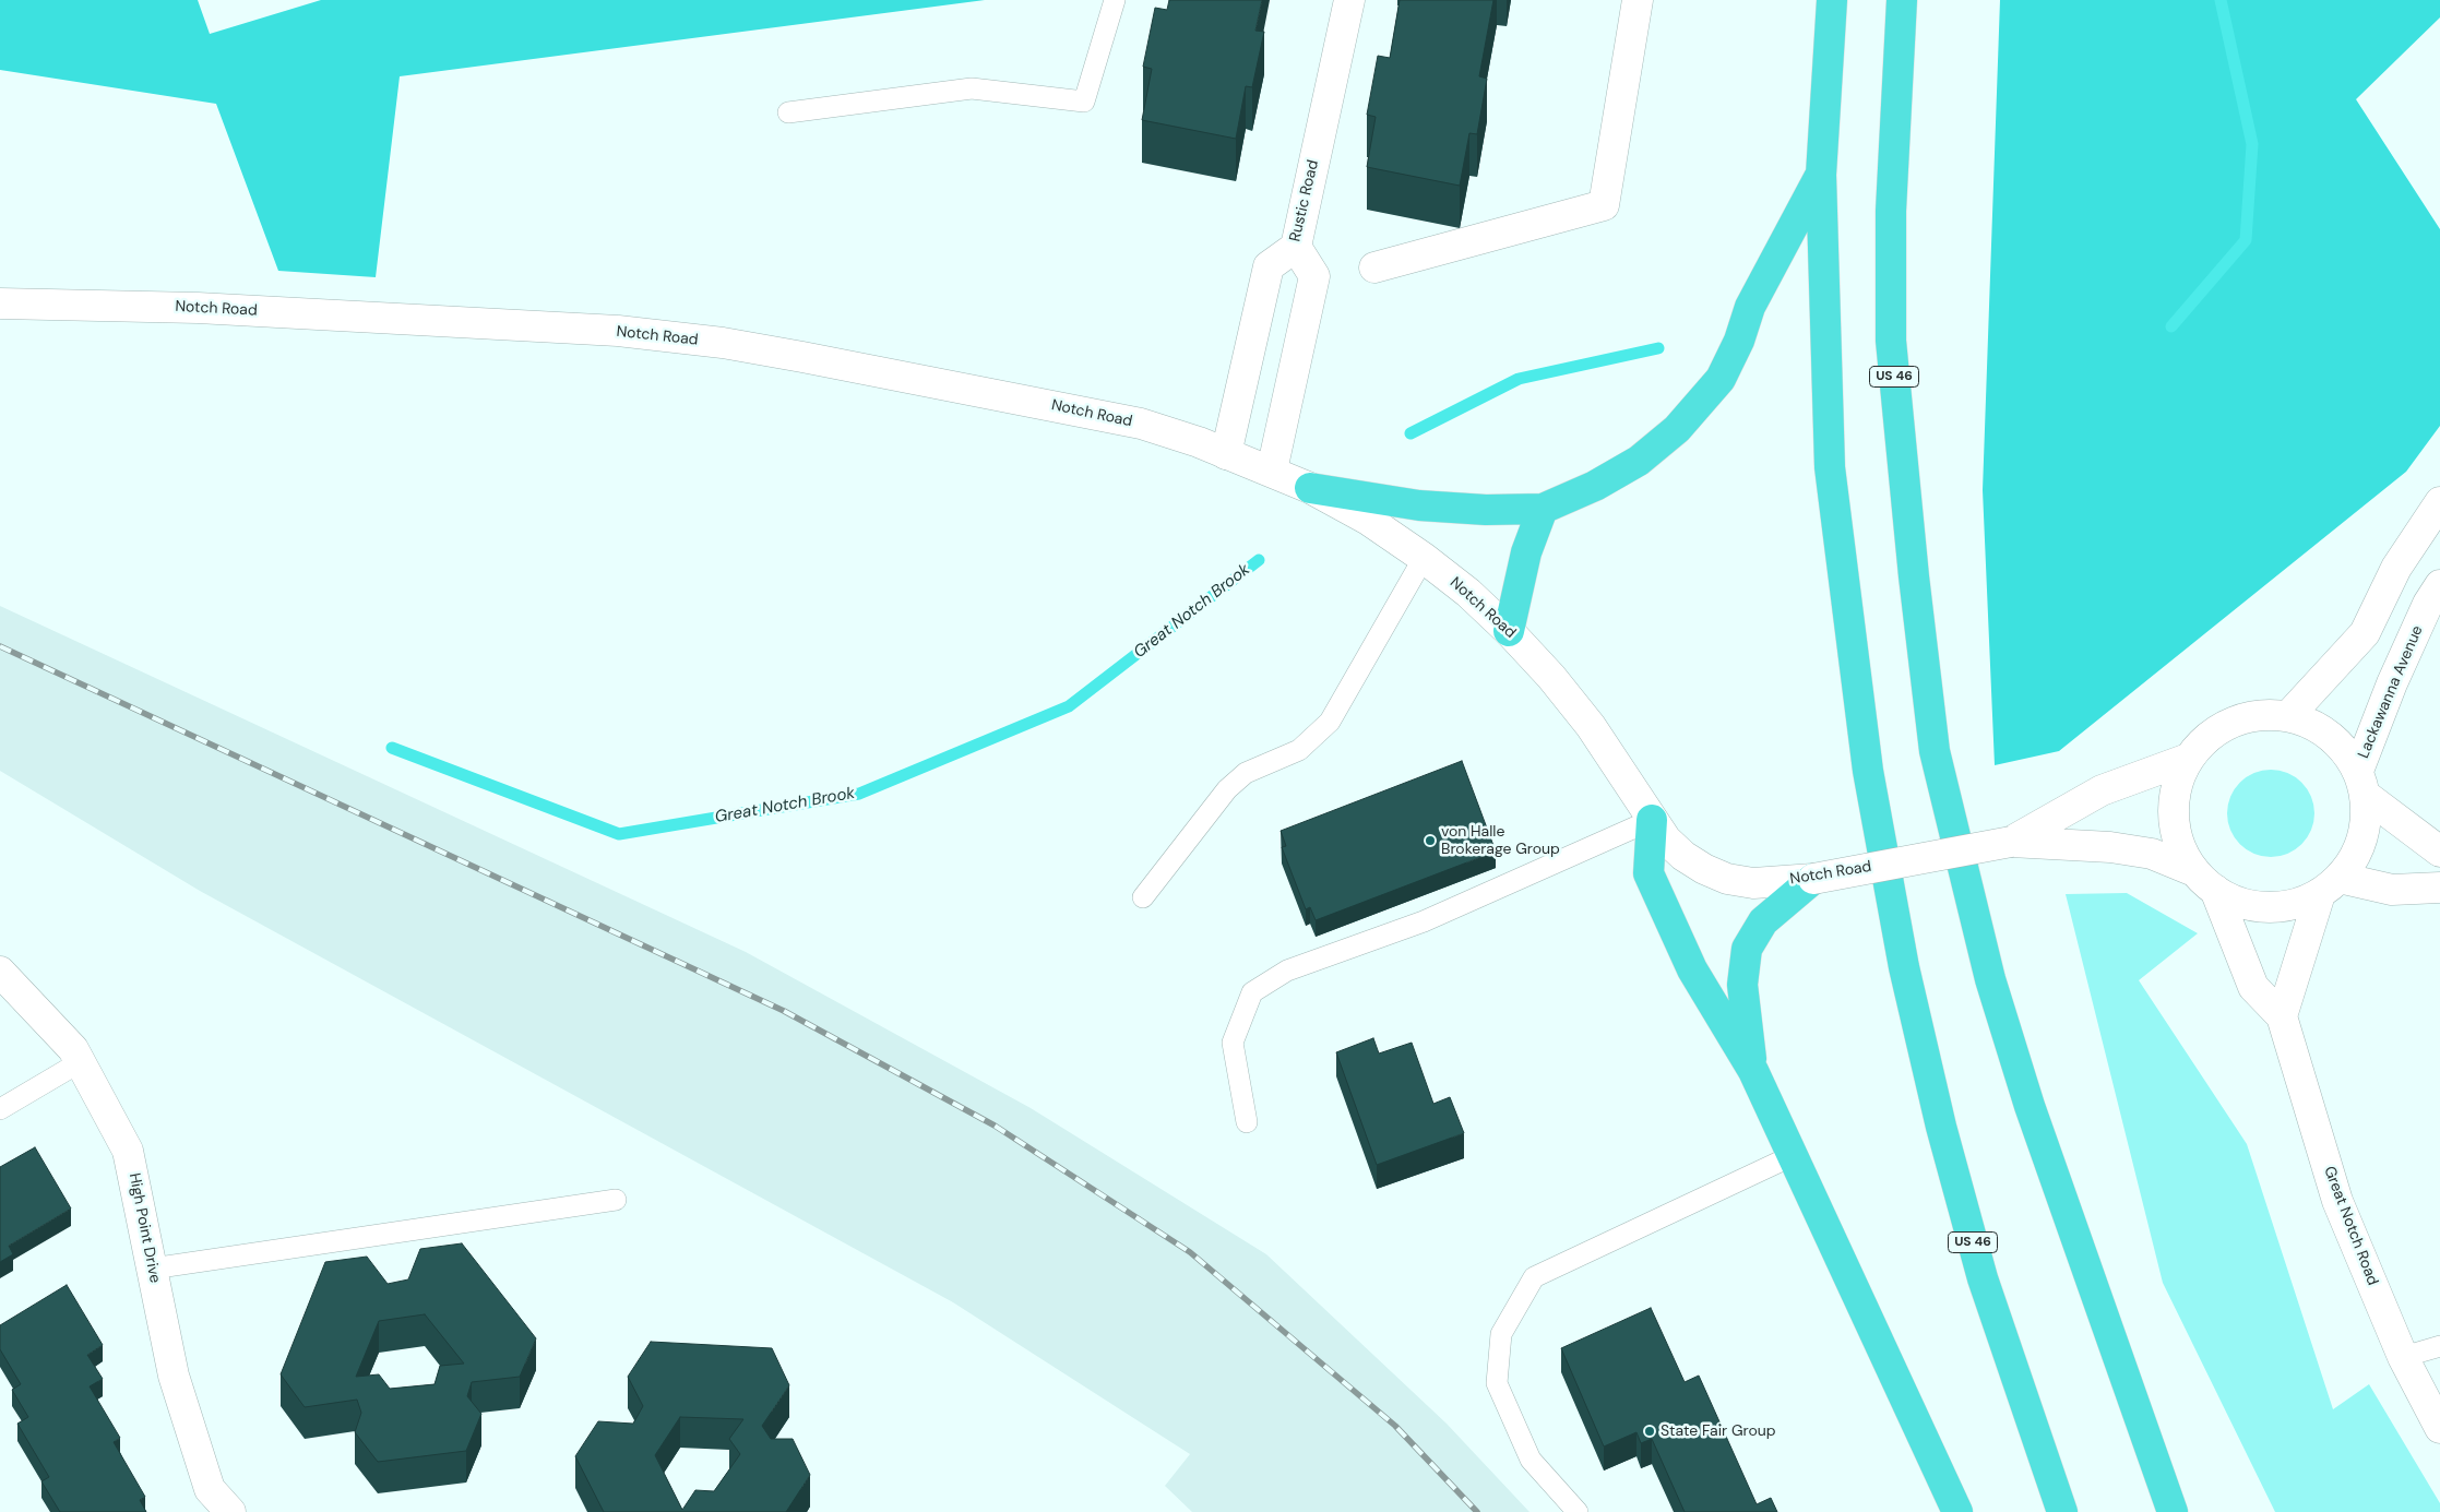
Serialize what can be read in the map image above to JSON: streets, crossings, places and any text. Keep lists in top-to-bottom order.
{
  "streets": {
    "highway": ["US 46"],
    "street": [
      "Rustic Road",
      "Notch Road",
      "Lackawanna Avenue",
      "Great Notch Road",
      "High Point Drive"
    ]
  },
  "crossings": [
    ["Rustic Road", "Notch Road"],
    ["Notch Road", "Lackawanna Avenue"],
    ["Notch Road", "Great Notch Road"],
    ["Lackawanna Avenue", "Great Notch Road"]
  ],
  "water": ["Great Notch Brook"],
  "places": ["von Halle Brokerage Group", "State Fair Group"]
}
